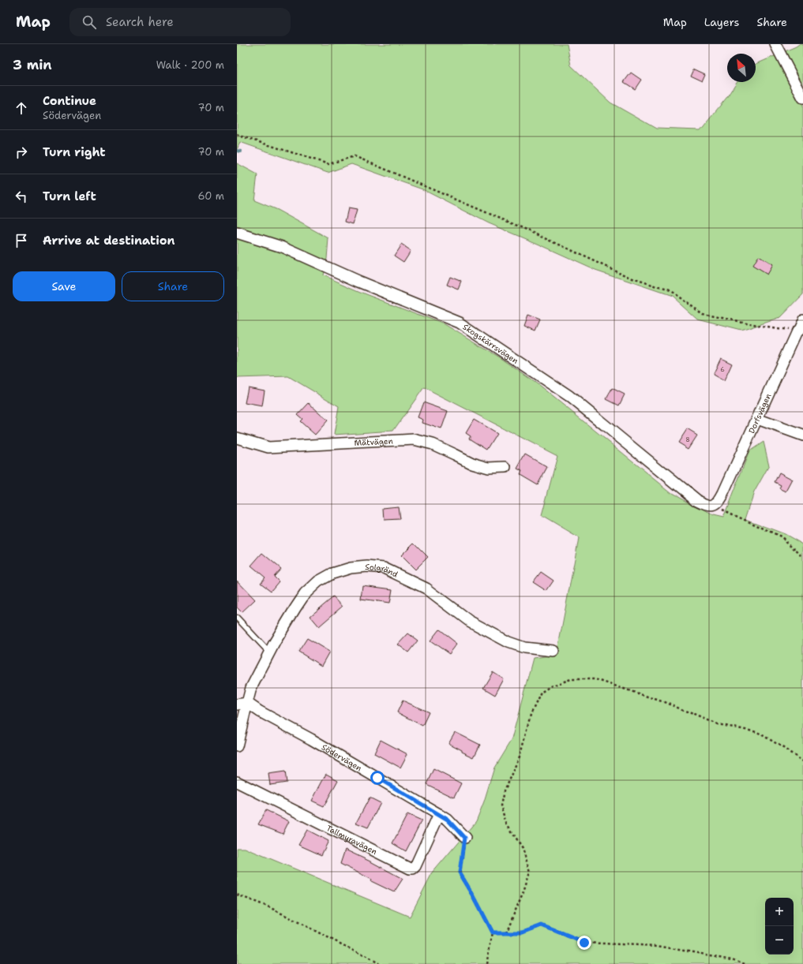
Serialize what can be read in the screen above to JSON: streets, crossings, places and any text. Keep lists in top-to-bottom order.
{
  "streets": {
    "street": [
      "Skogskärrsvägen",
      "Dorfsvägen",
      "Mätvägen",
      "Solgränd",
      "Södervägen",
      "Tallmyravägen"
    ]
  },
  "crossings": [
    ["Skogskärrsvägen", "Dorfsvägen"],
    ["Solgränd", "Södervägen"],
    ["Södervägen", "Tallmyravägen"]
  ],
  "house_numbers": ["6", "8"],
  "north": "top left",
  "page": {
    "header": "Map",
    "search": "Search here",
    "nav": ["Map", "Layers", "Share"],
    "heading": ["3 min", "Walk · 200 m"],
    "list": [
      ["Continue", "Södervägen", "70 m"],
      ["Turn right", "70 m"],
      ["Turn left", "60 m"],
      "Arrive at destination"
    ],
    "buttons": ["Save", "Share"],
    "map_buttons": ["+", "−"]
  }
}
